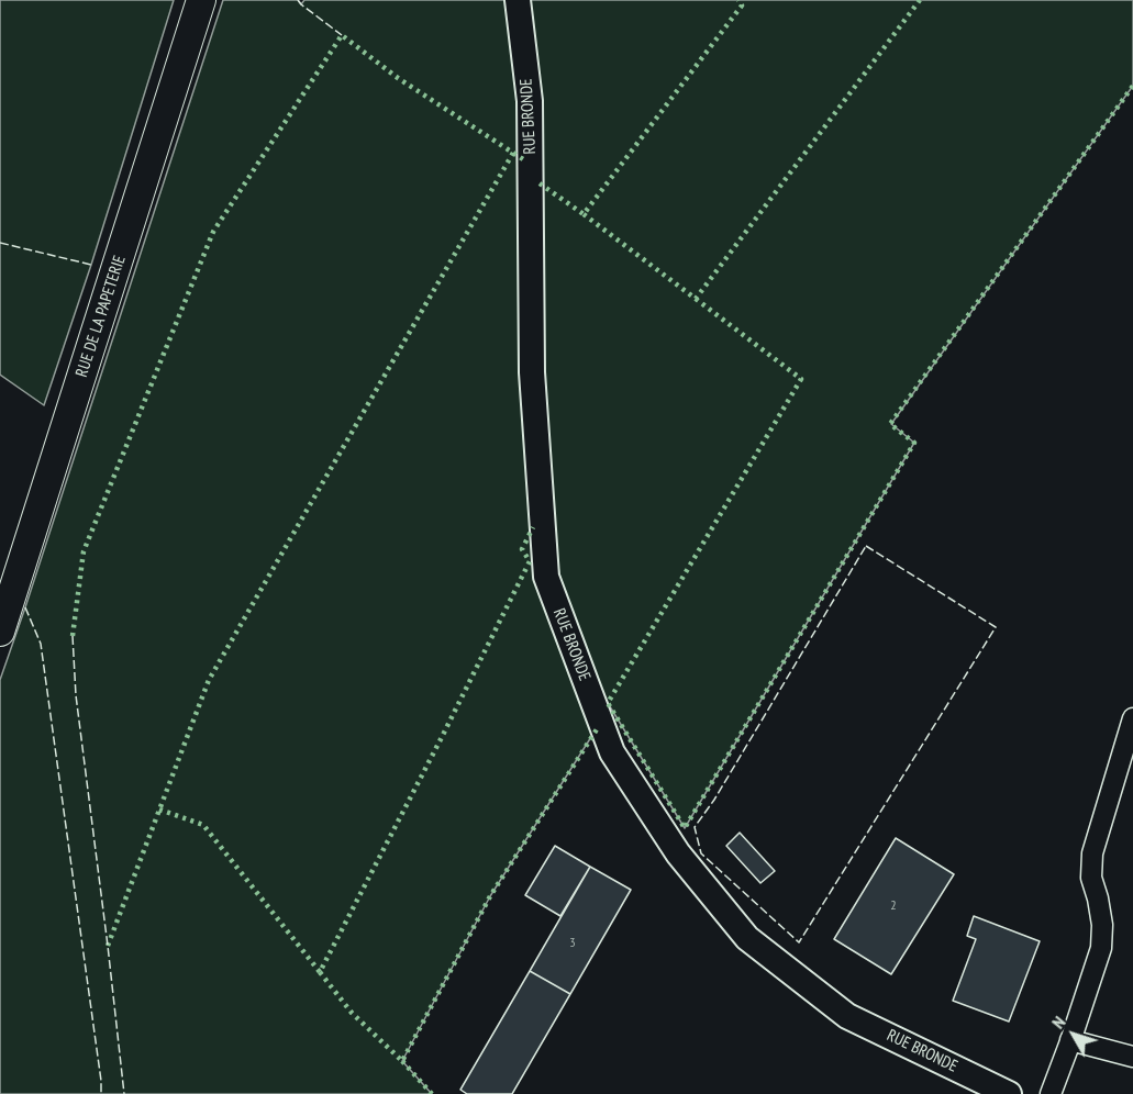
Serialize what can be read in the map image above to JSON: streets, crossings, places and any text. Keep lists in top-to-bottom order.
{
  "streets": {
    "main road": ["RUE DE LA PAPETERIE"],
    "street": ["RUE BRONDE"]
  },
  "house_numbers": ["2", "3"],
  "north": "top left"
}
